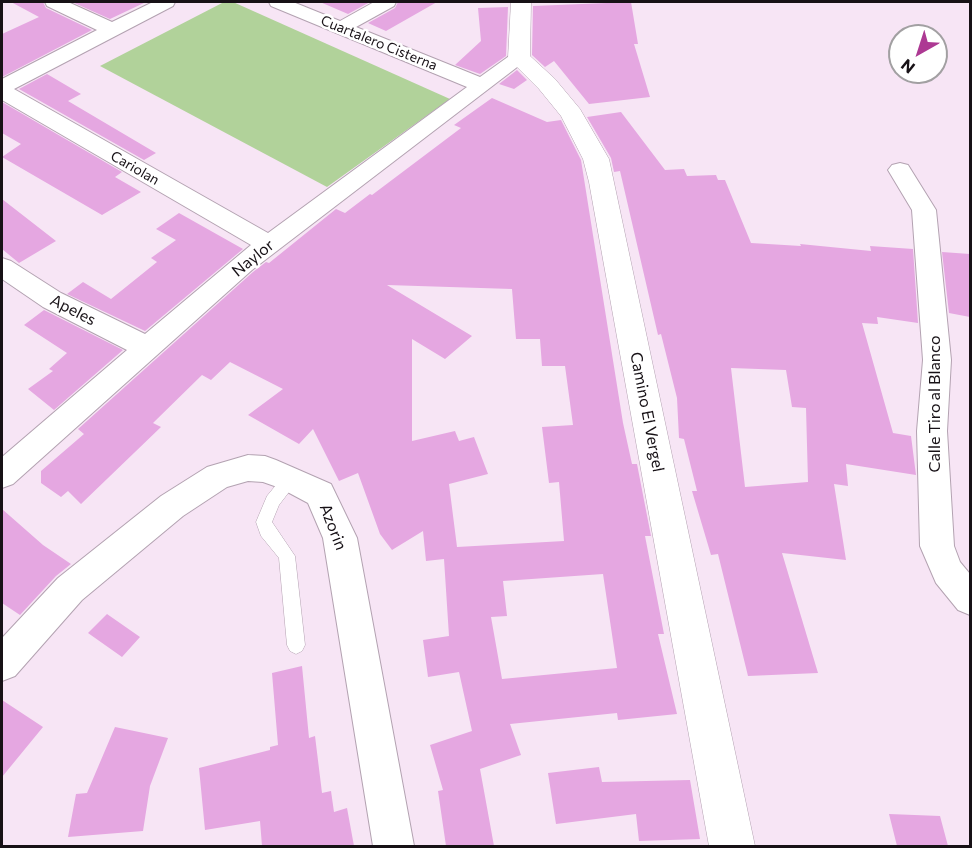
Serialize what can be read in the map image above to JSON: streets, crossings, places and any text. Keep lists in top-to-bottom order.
{
  "streets": {
    "street": [
      "Cuartalero Cisterna",
      "Cariolan",
      "Naylor",
      "Apeles",
      "Calle Tiro al Blanco",
      "Camino El Vergel",
      "Azorin"
    ]
  },
  "crossings": [
    ["Cuartalero Cisterna", "Naylor"],
    ["Cariolan", "Naylor"],
    ["Naylor", "Apeles"],
    ["Naylor", "Camino El Vergel"]
  ],
  "north": "bottom left"
}
